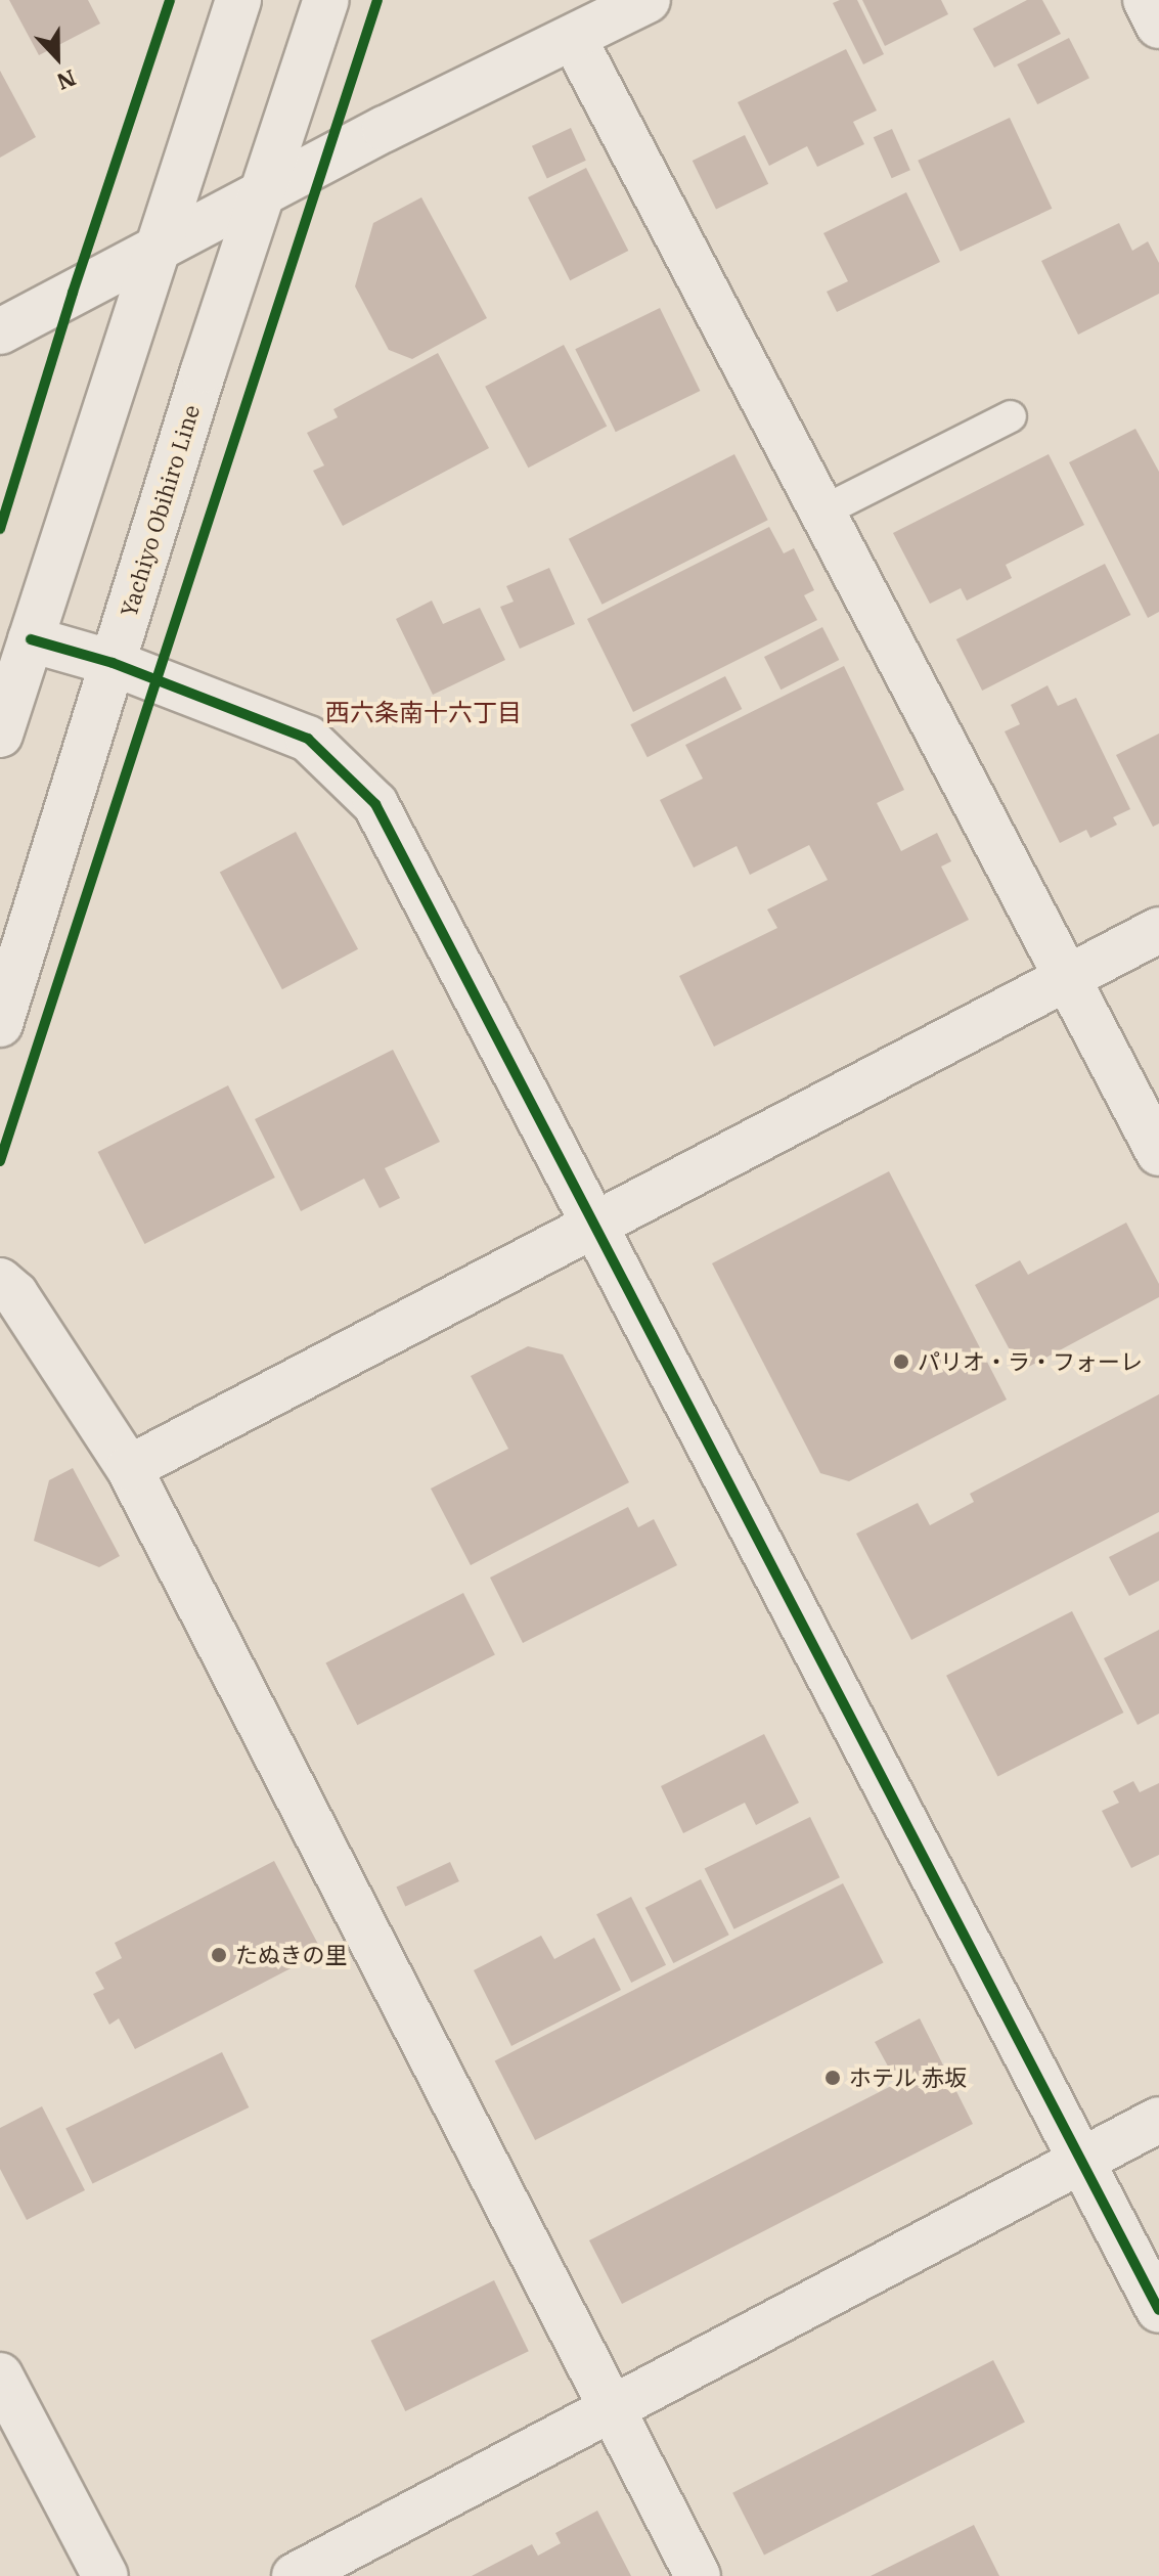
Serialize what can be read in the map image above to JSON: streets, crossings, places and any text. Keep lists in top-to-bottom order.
{
  "streets": {
    "street": ["Yachiyo Obihiro Line"]
  },
  "districts": ["西六条南十六丁目"],
  "places": ["パリオ・ラ・フォーレ", "たぬきの里", "ホテル 赤坂"],
  "north": "bottom"
}
